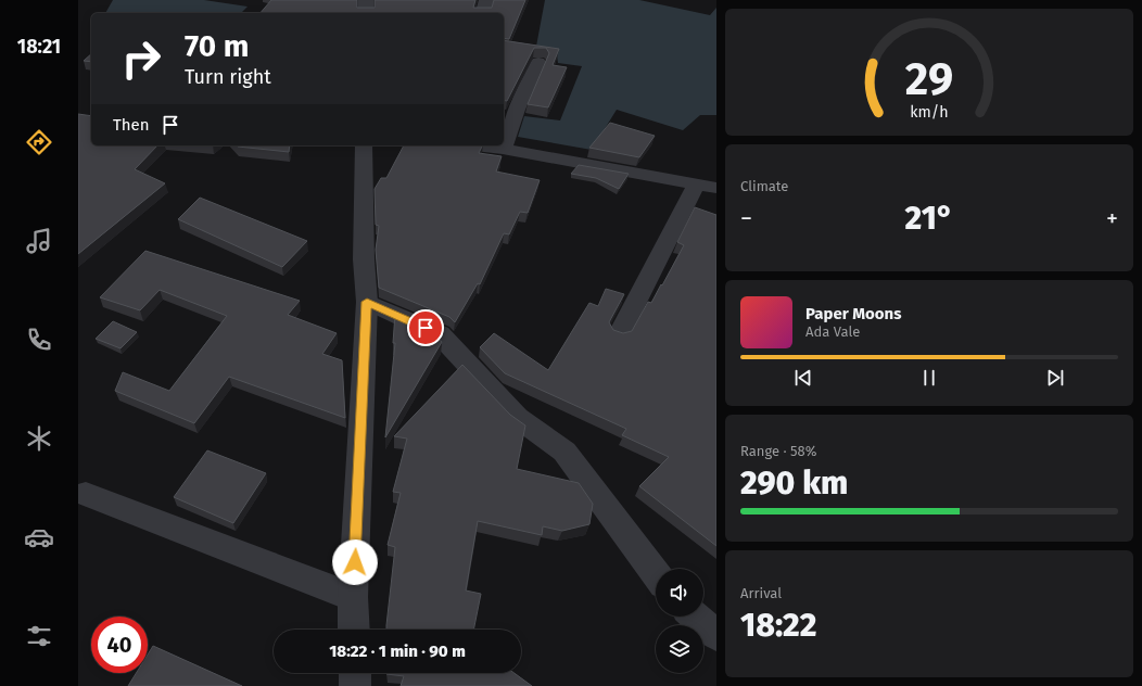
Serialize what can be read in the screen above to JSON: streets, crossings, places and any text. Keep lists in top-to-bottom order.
{
  "page": {
    "tabs": "18:21",
    "turn": ["70 m", "Turn right"],
    "then": "Then",
    "tile": [
      "Climate",
      ["Range · 58%", "290 km"],
      ["Arrival", "18:22"]
    ],
    "heat": ["−", "21°", "+"],
    "song": ["Paper Moons", "Ada Vale"],
    "limit": "40",
    "trip": "18:22 · 1 min · 90 m",
    "gauge": ["29", "km/h"]
  }
}
